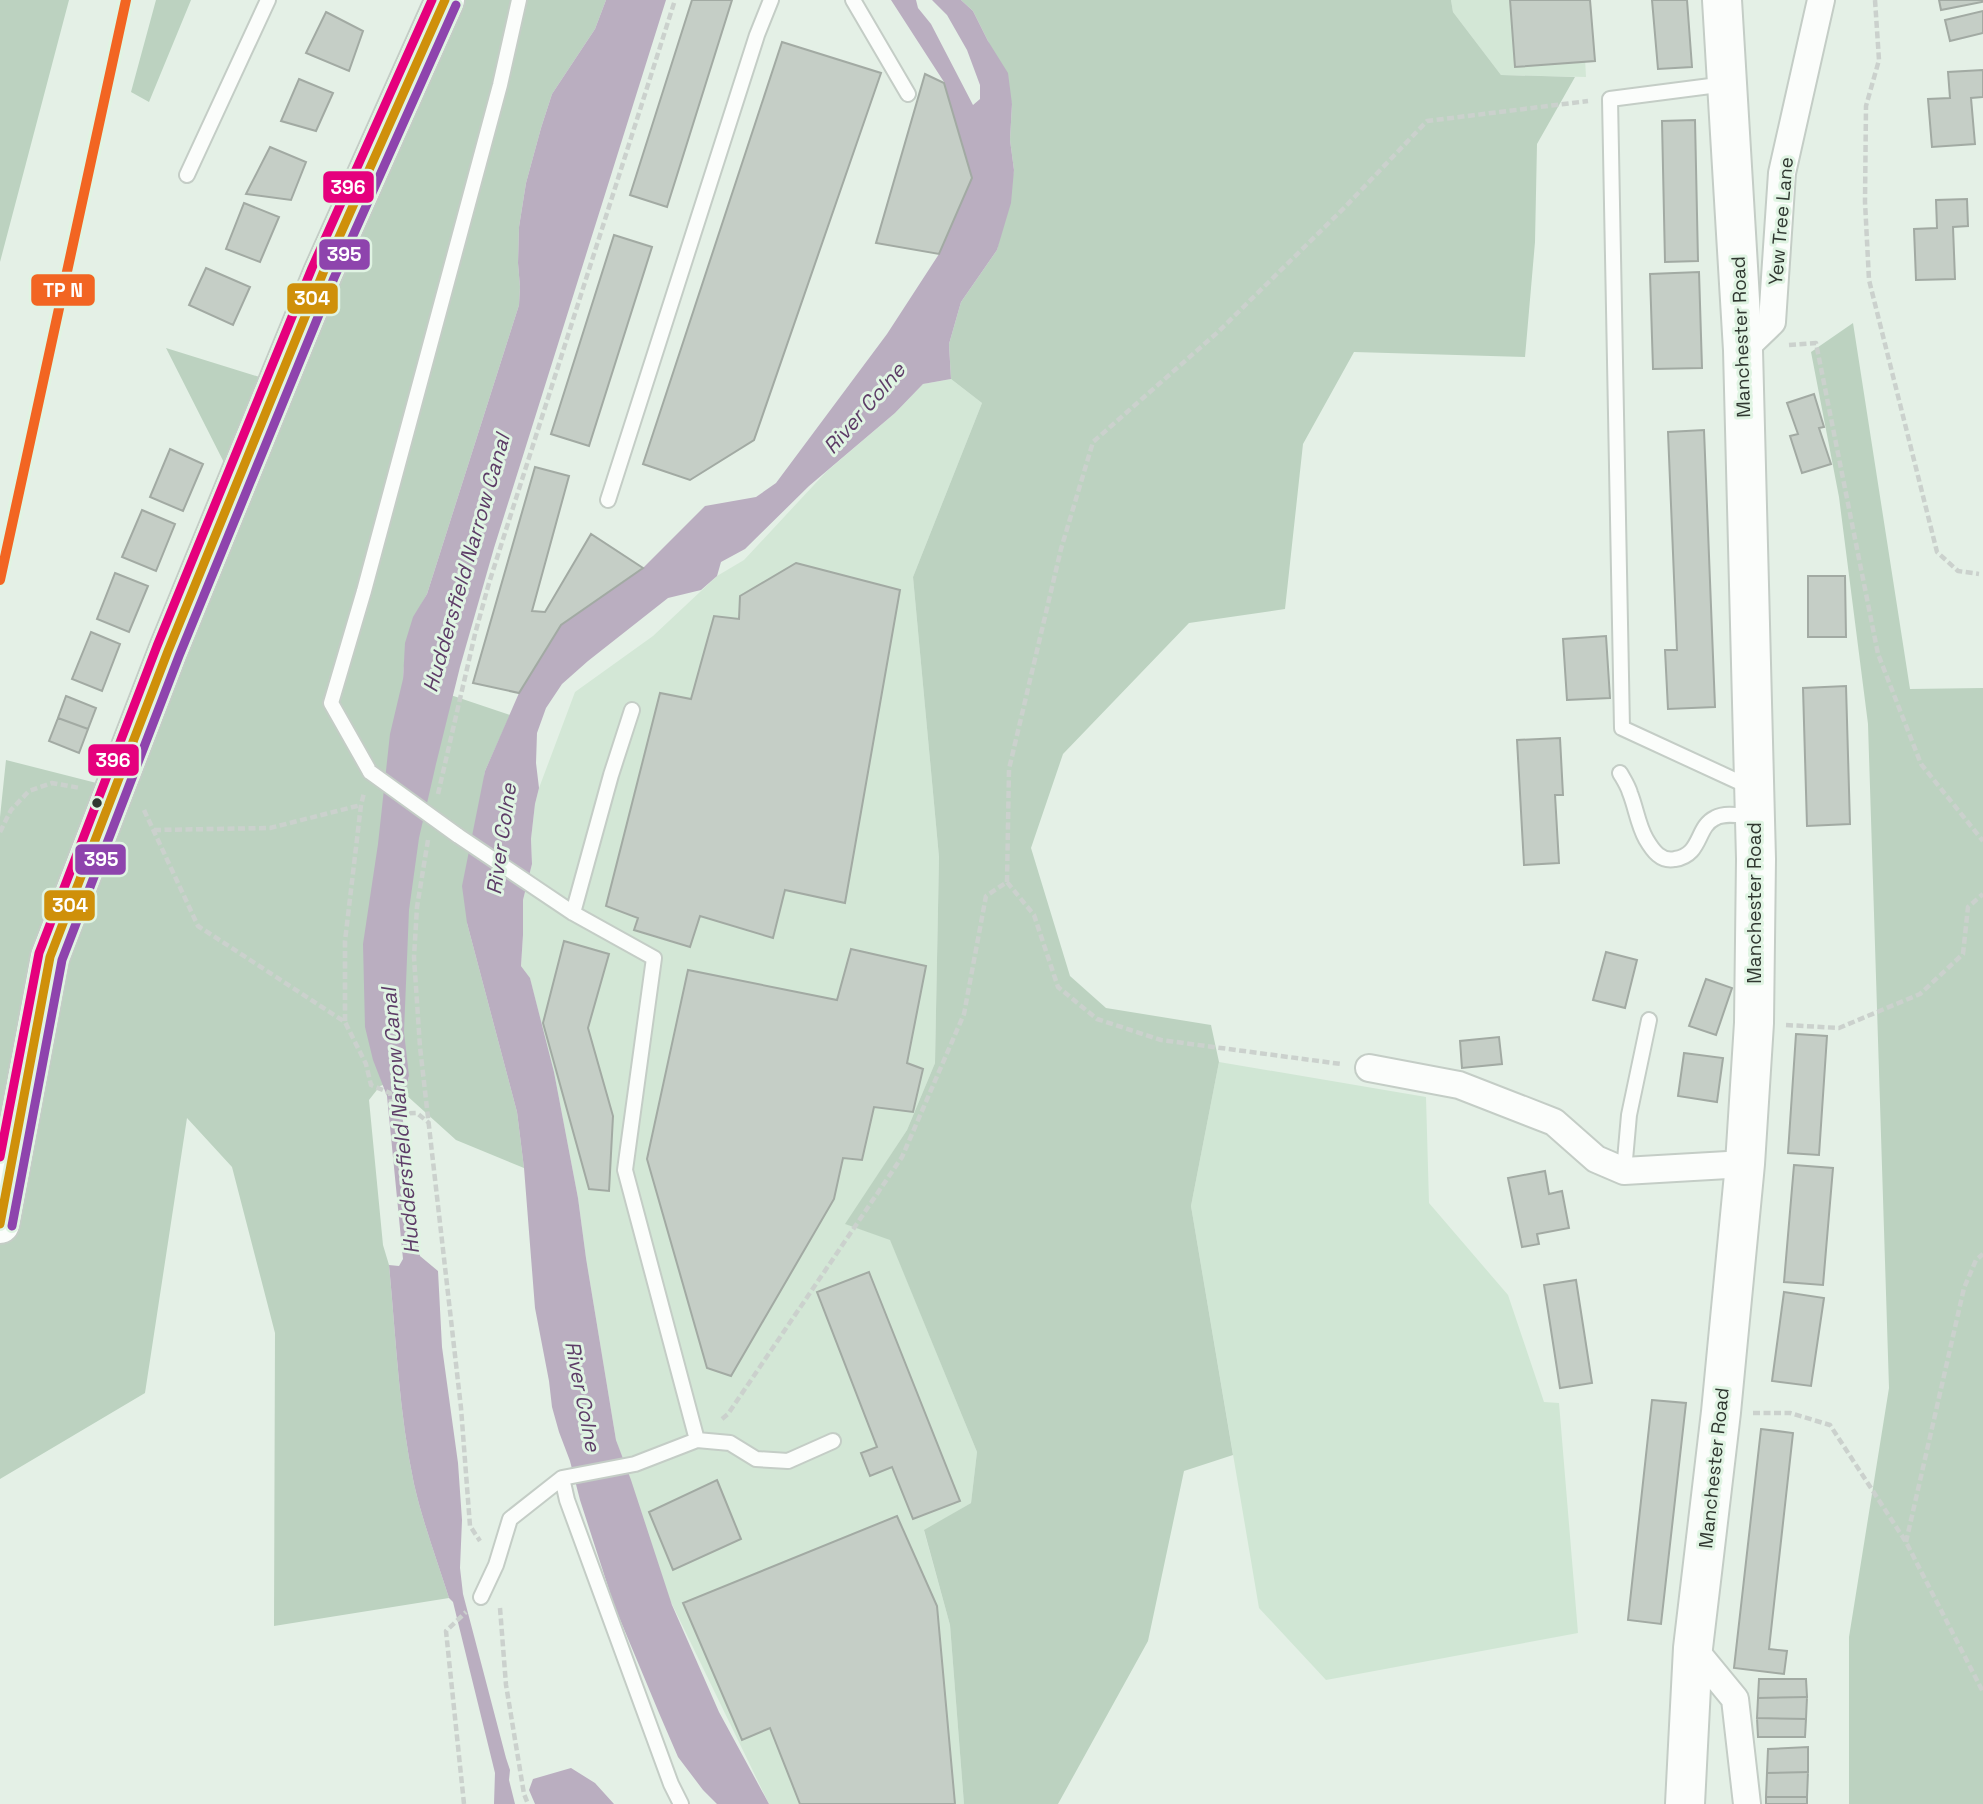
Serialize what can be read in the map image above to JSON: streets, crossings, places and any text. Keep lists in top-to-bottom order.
{
  "streets": {
    "main road": ["Manchester Road"],
    "street": ["Yew Tree Lane"]
  },
  "crossings": [
    ["Yew Tree Lane", "Manchester Road"]
  ],
  "water": ["River Colne", "Huddersfield Narrow Canal"],
  "lines": ["transit line 304", "transit line 396", "transit line 395"]
}
